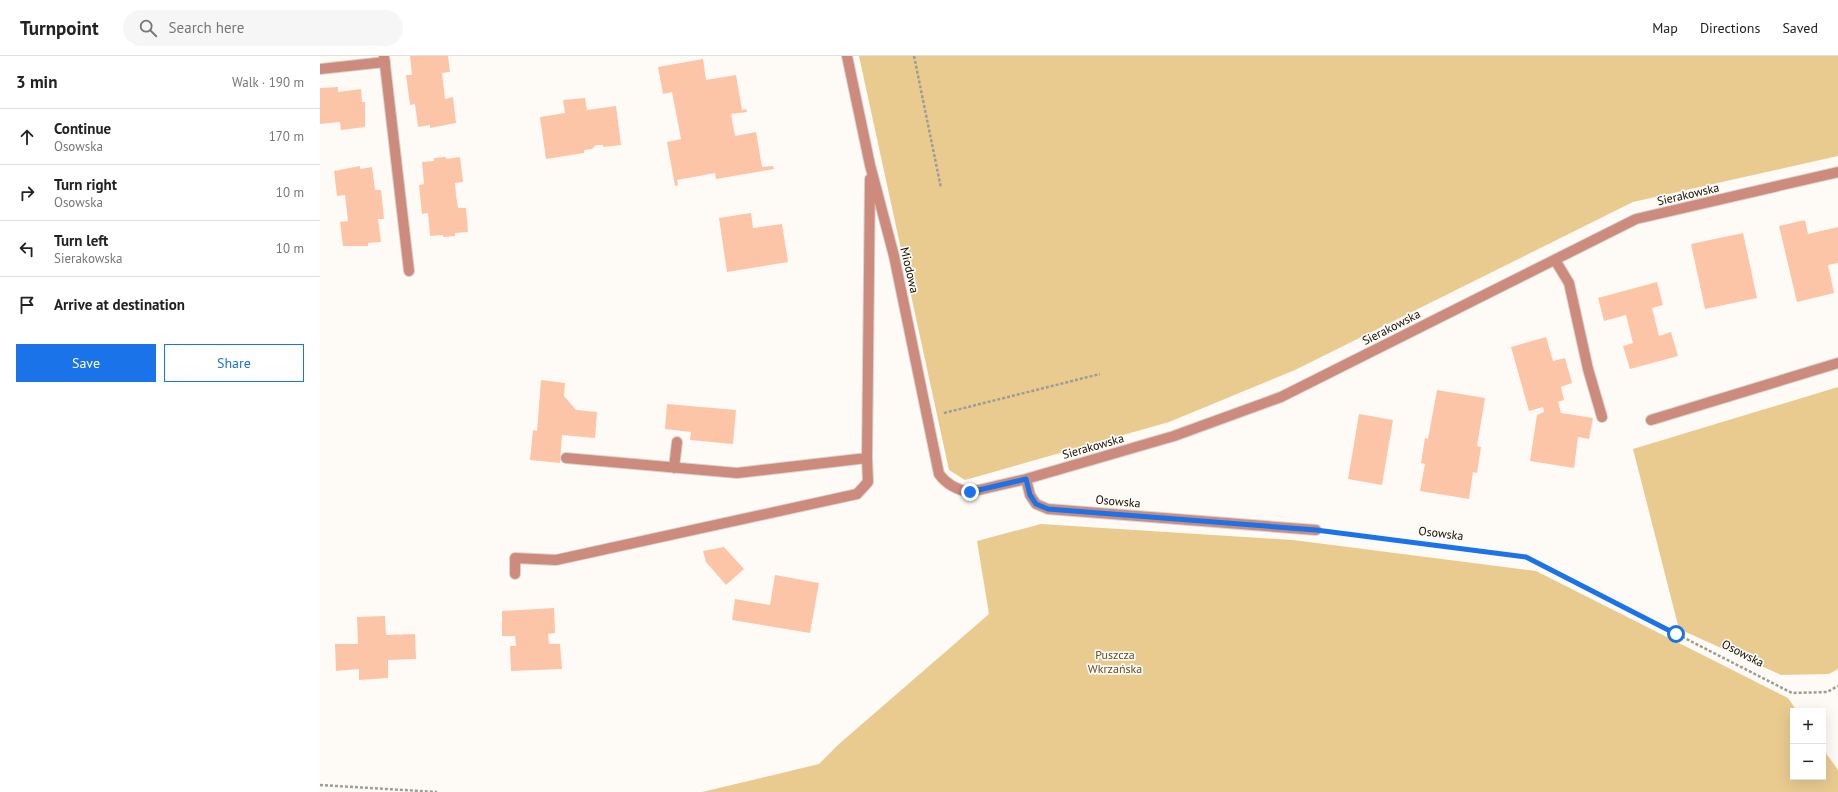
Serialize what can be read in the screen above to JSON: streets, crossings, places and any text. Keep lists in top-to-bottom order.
{
  "streets": {
    "street": ["Sierakowska", "Miodowa", "Osowska"]
  },
  "crossings": [
    ["Sierakowska", "Miodowa"],
    ["Sierakowska", "Osowska"]
  ],
  "parks": ["Puszcza Wkrzańska"],
  "page": {
    "header": "Turnpoint",
    "search": "Search here",
    "nav": ["Map", "Directions", "Saved"],
    "heading": ["3 min", "Walk · 190 m"],
    "list": [
      ["Continue", "Osowska", "170 m"],
      ["Turn right", "Osowska", "10 m"],
      ["Turn left", "Sierakowska", "10 m"],
      "Arrive at destination"
    ],
    "buttons": ["Save", "Share"],
    "map_buttons": ["+", "−"]
  }
}
